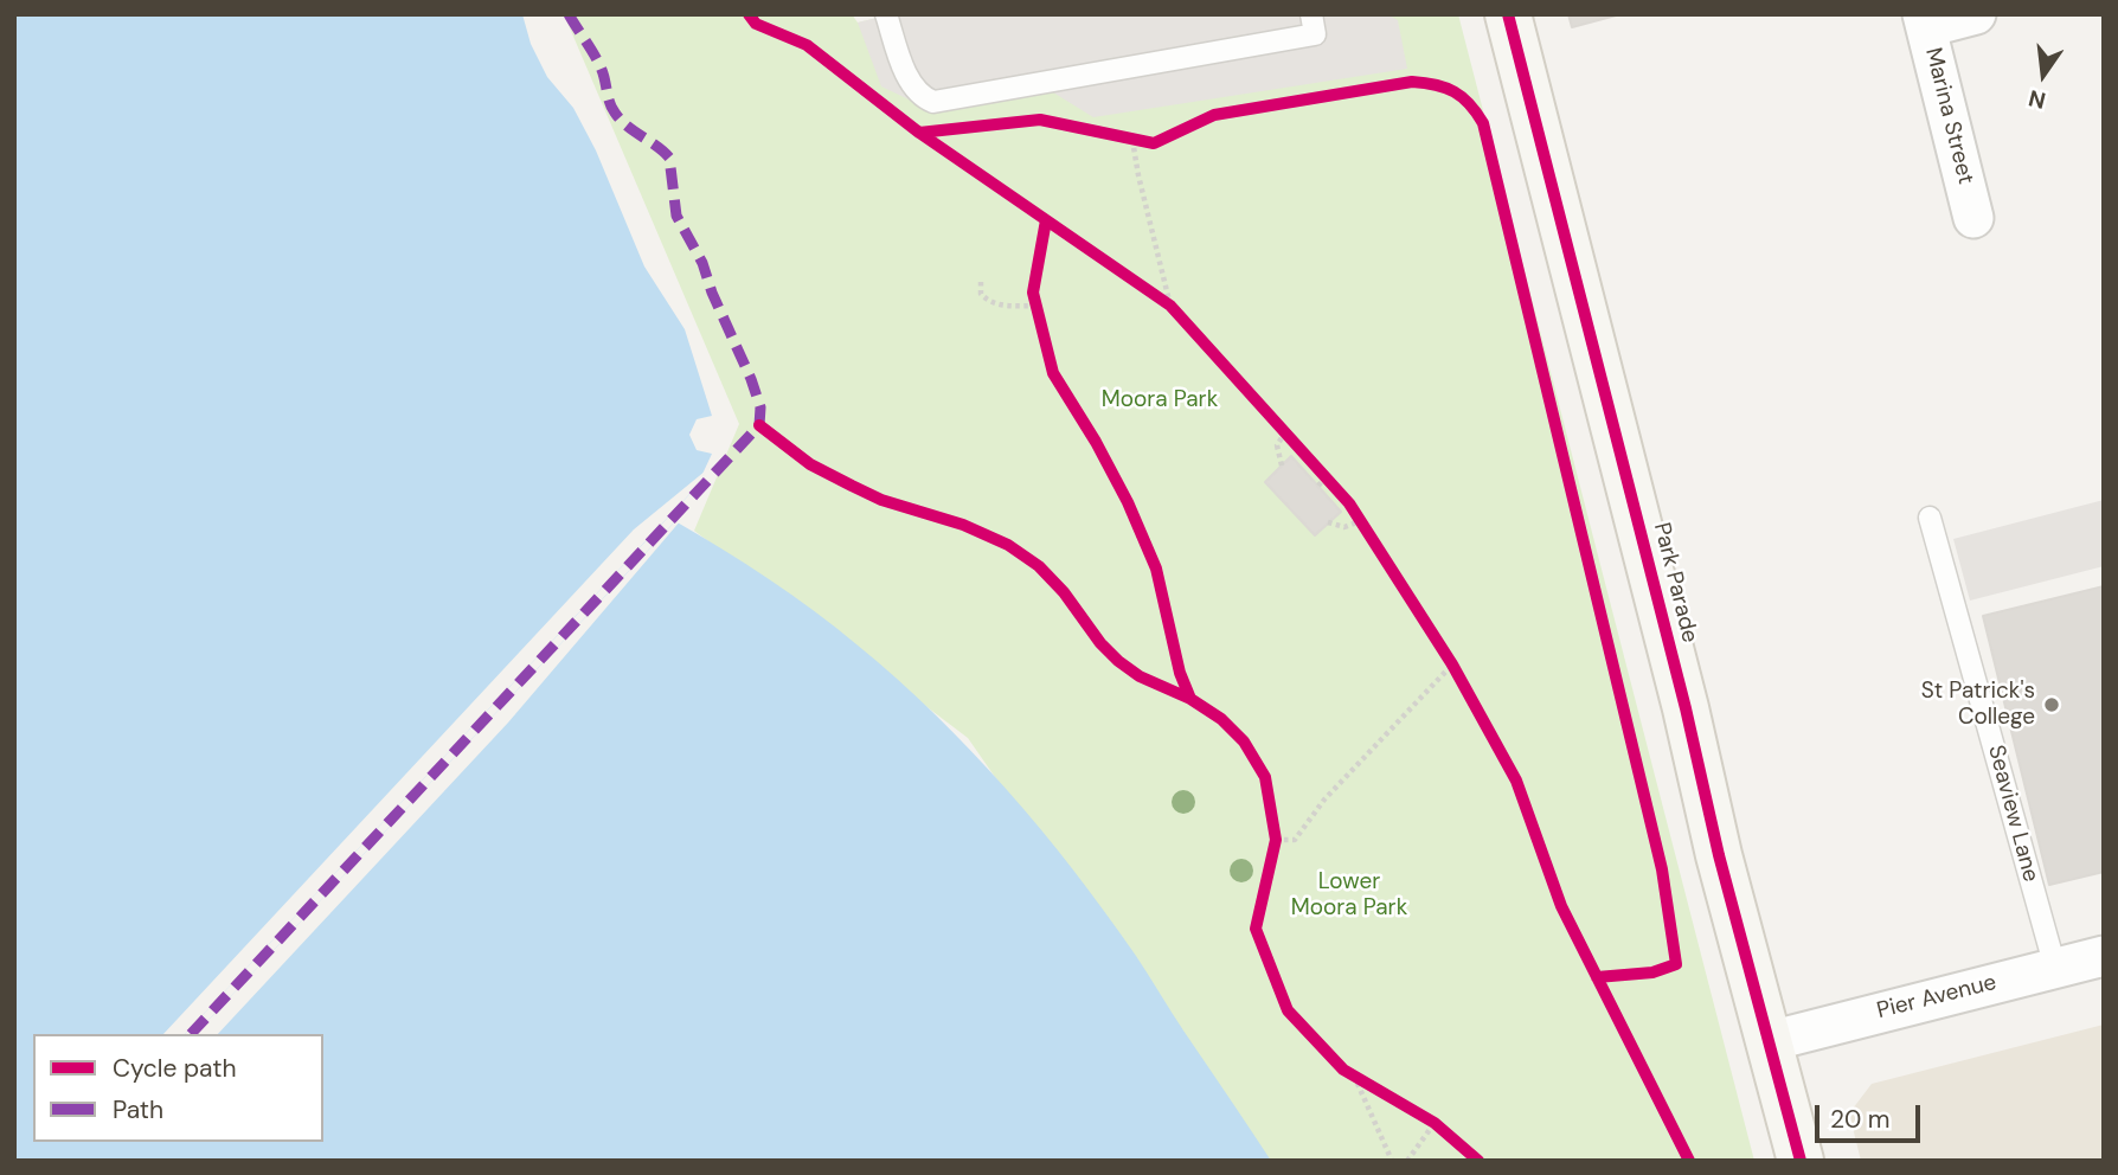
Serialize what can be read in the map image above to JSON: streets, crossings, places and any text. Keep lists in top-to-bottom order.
{
  "streets": {
    "street": ["Marina Street", "Park Parade", "Pier Avenue"],
    "lane": ["Seaview Lane"]
  },
  "crossings": [
    ["Park Parade", "Pier Avenue"],
    ["Seaview Lane", "Pier Avenue"]
  ],
  "parks": ["Moora Park", "Lower Moora Park"],
  "places": ["St Patrick's College"],
  "legend": ["Cycle path", "Path"],
  "scale_bar": "20 m",
  "north": "bottom"
}
